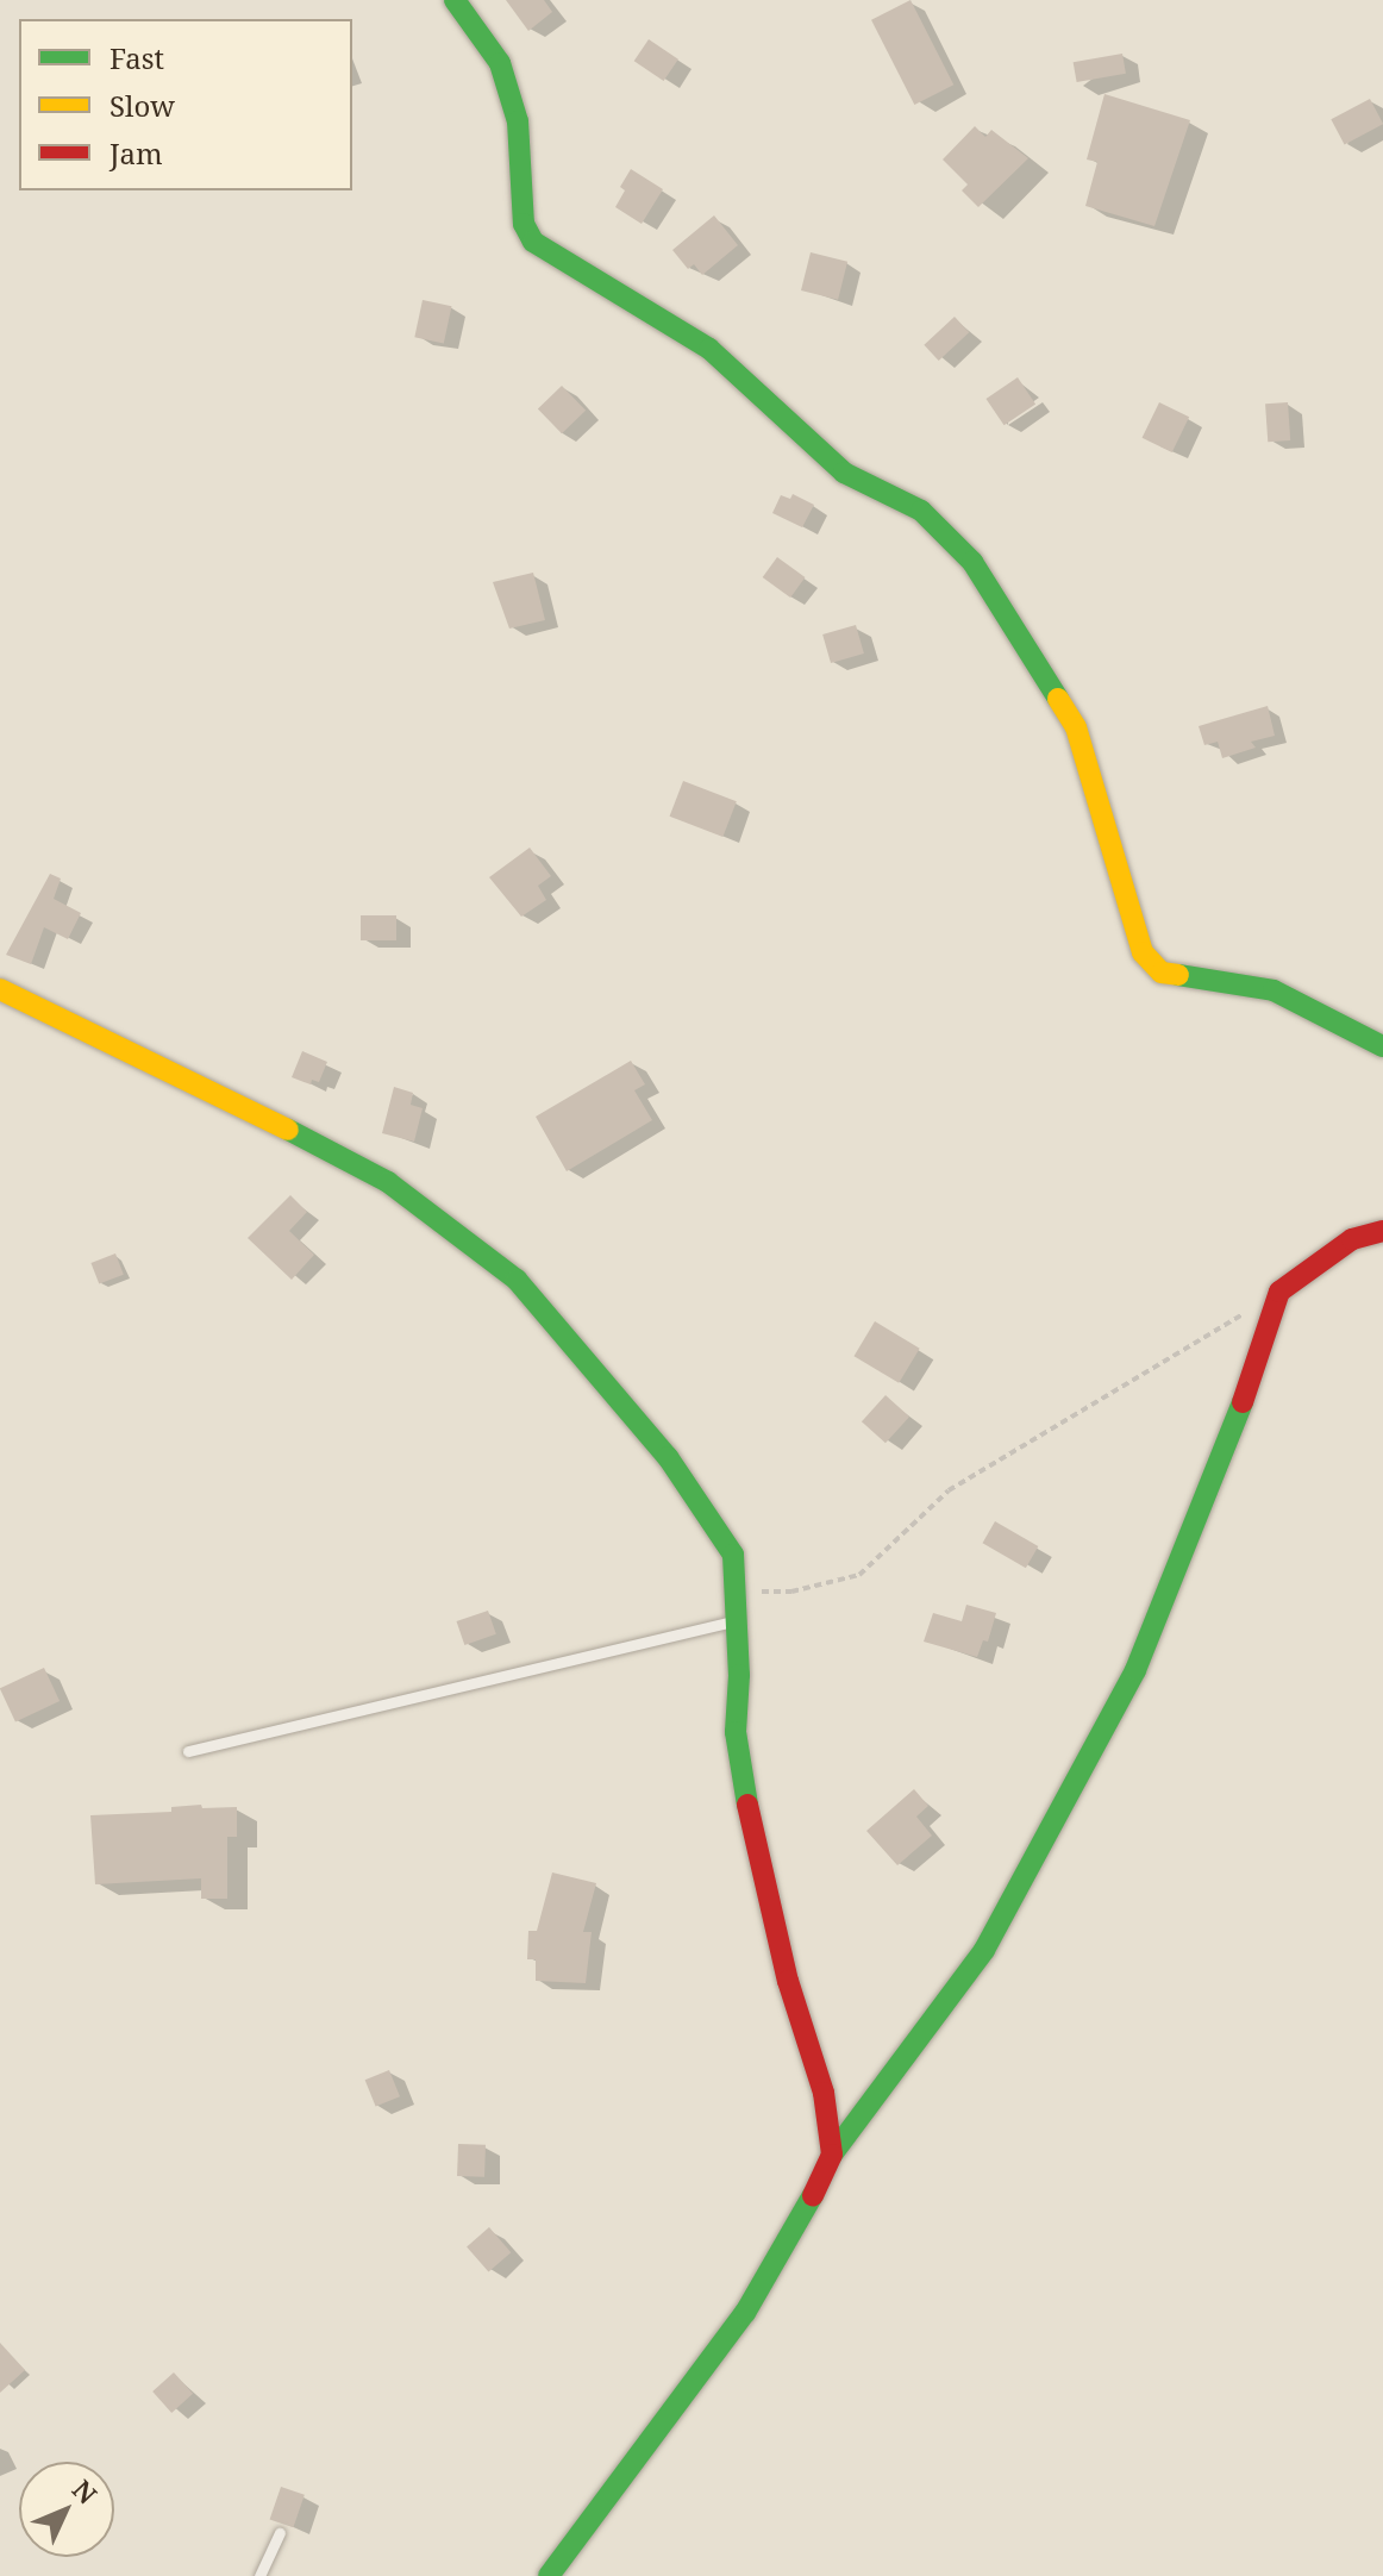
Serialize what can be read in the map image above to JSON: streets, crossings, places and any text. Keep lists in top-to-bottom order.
{
  "legend": ["Fast", "Slow", "Jam"],
  "north": "top right"
}
